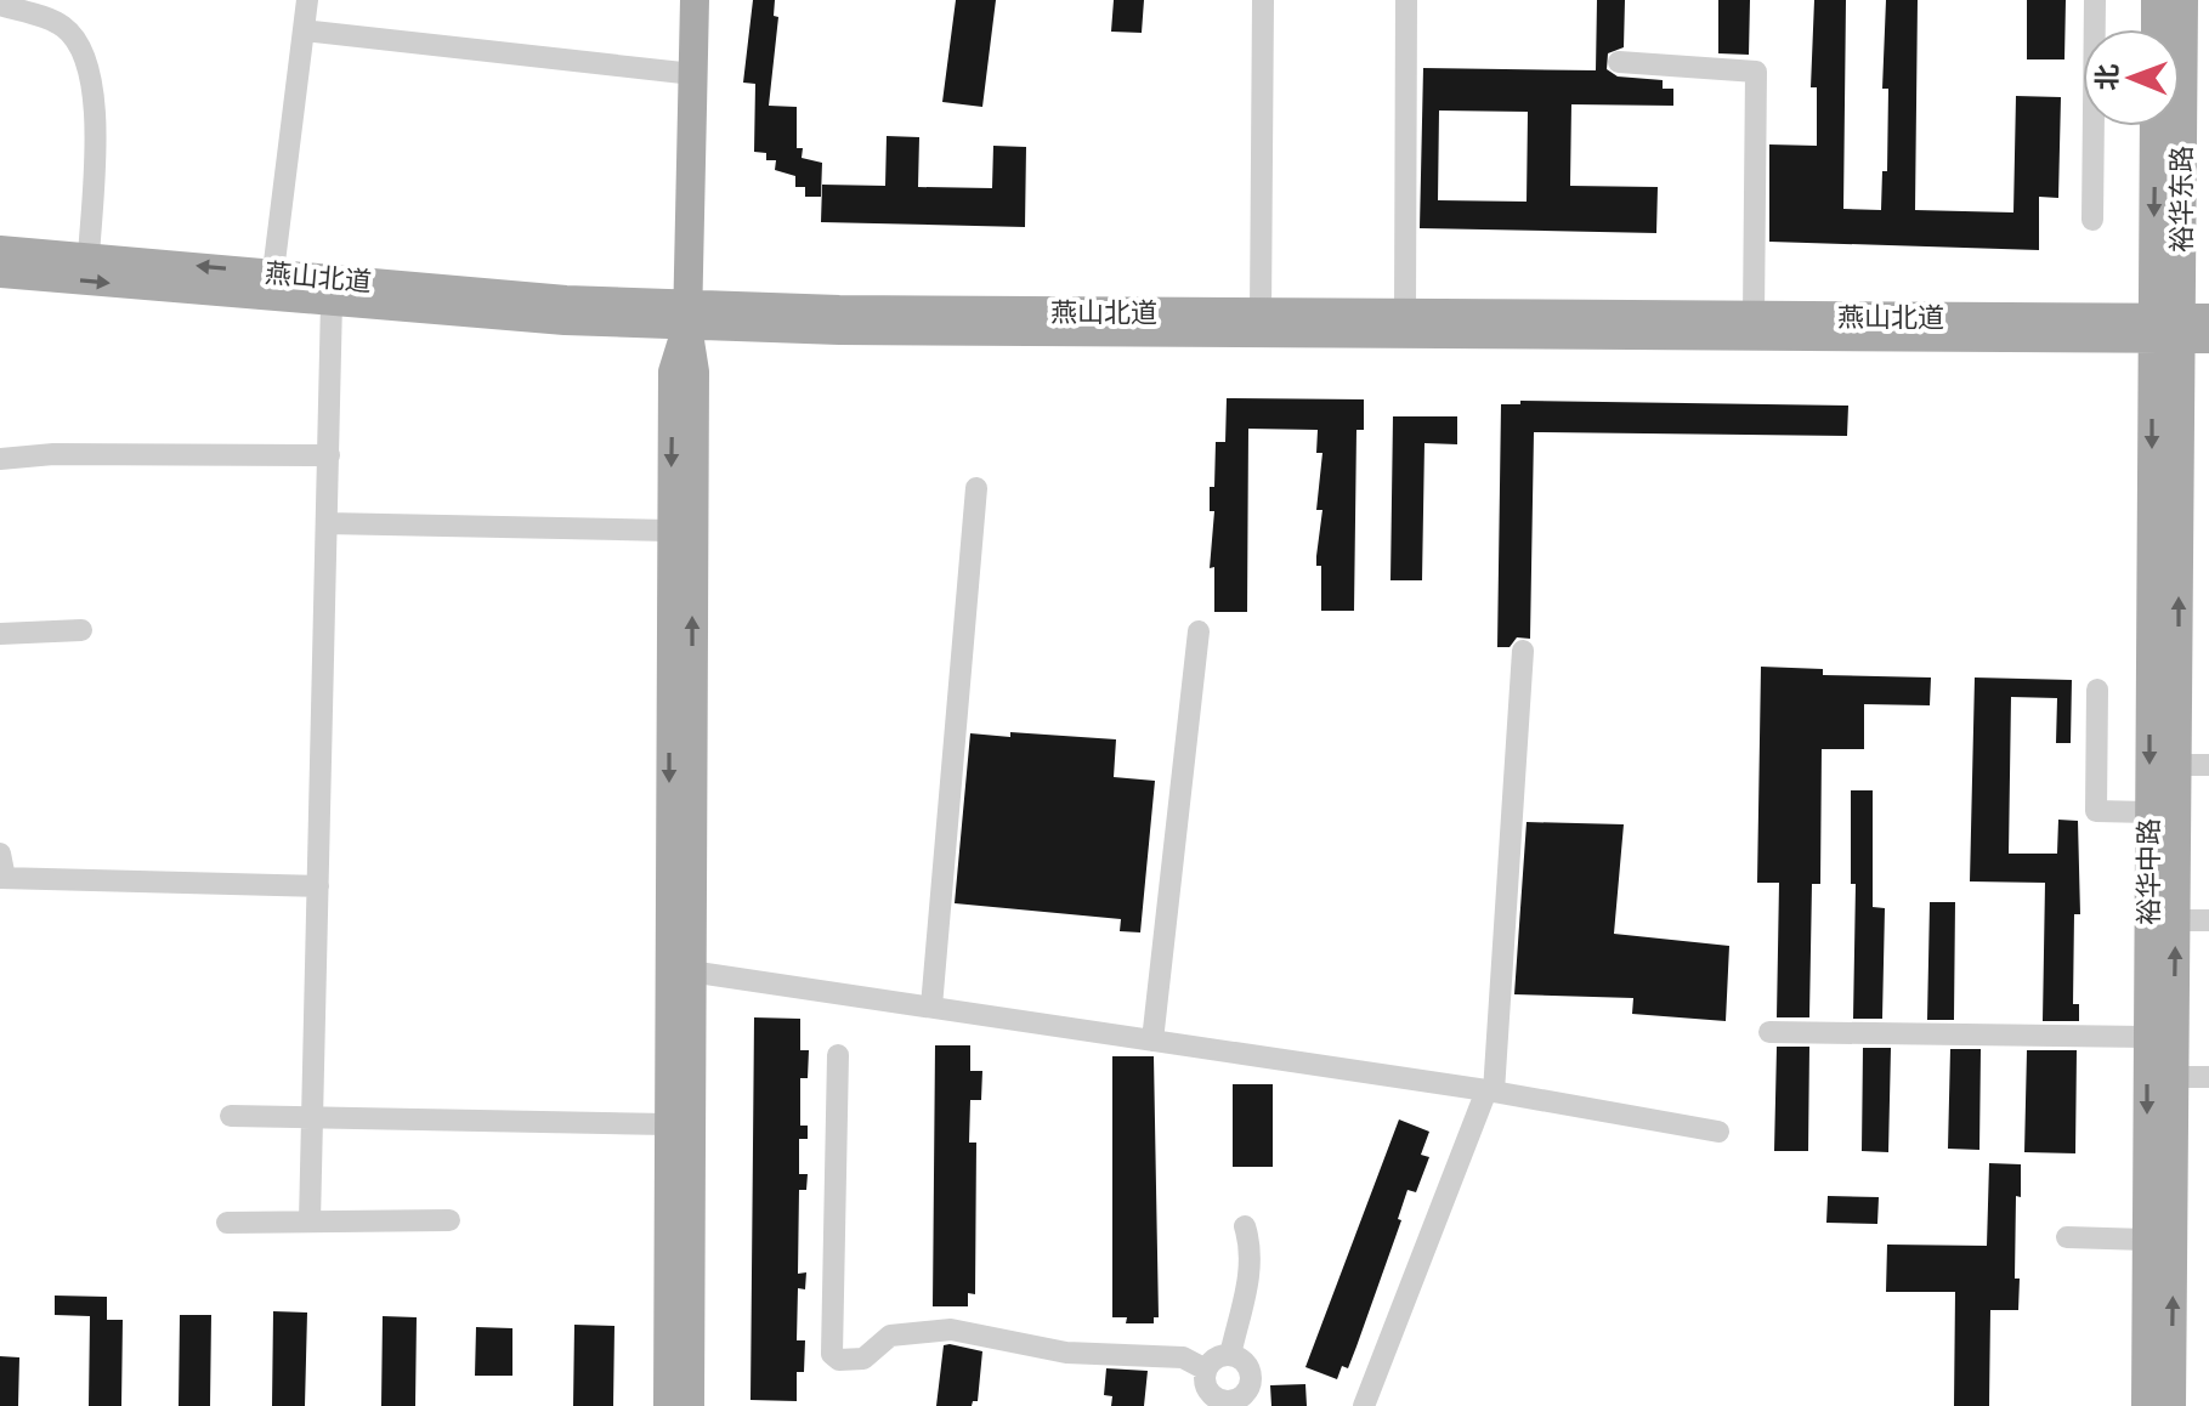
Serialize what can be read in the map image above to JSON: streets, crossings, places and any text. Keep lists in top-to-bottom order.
{
  "streets": {
    "main road": ["裕华东路", "燕山北道", "裕华中路"]
  },
  "crossings": [
    ["裕华东路", "燕山北道"],
    ["裕华东路", "裕华中路"],
    ["燕山北道", "裕华中路"]
  ],
  "north": "left"
}
